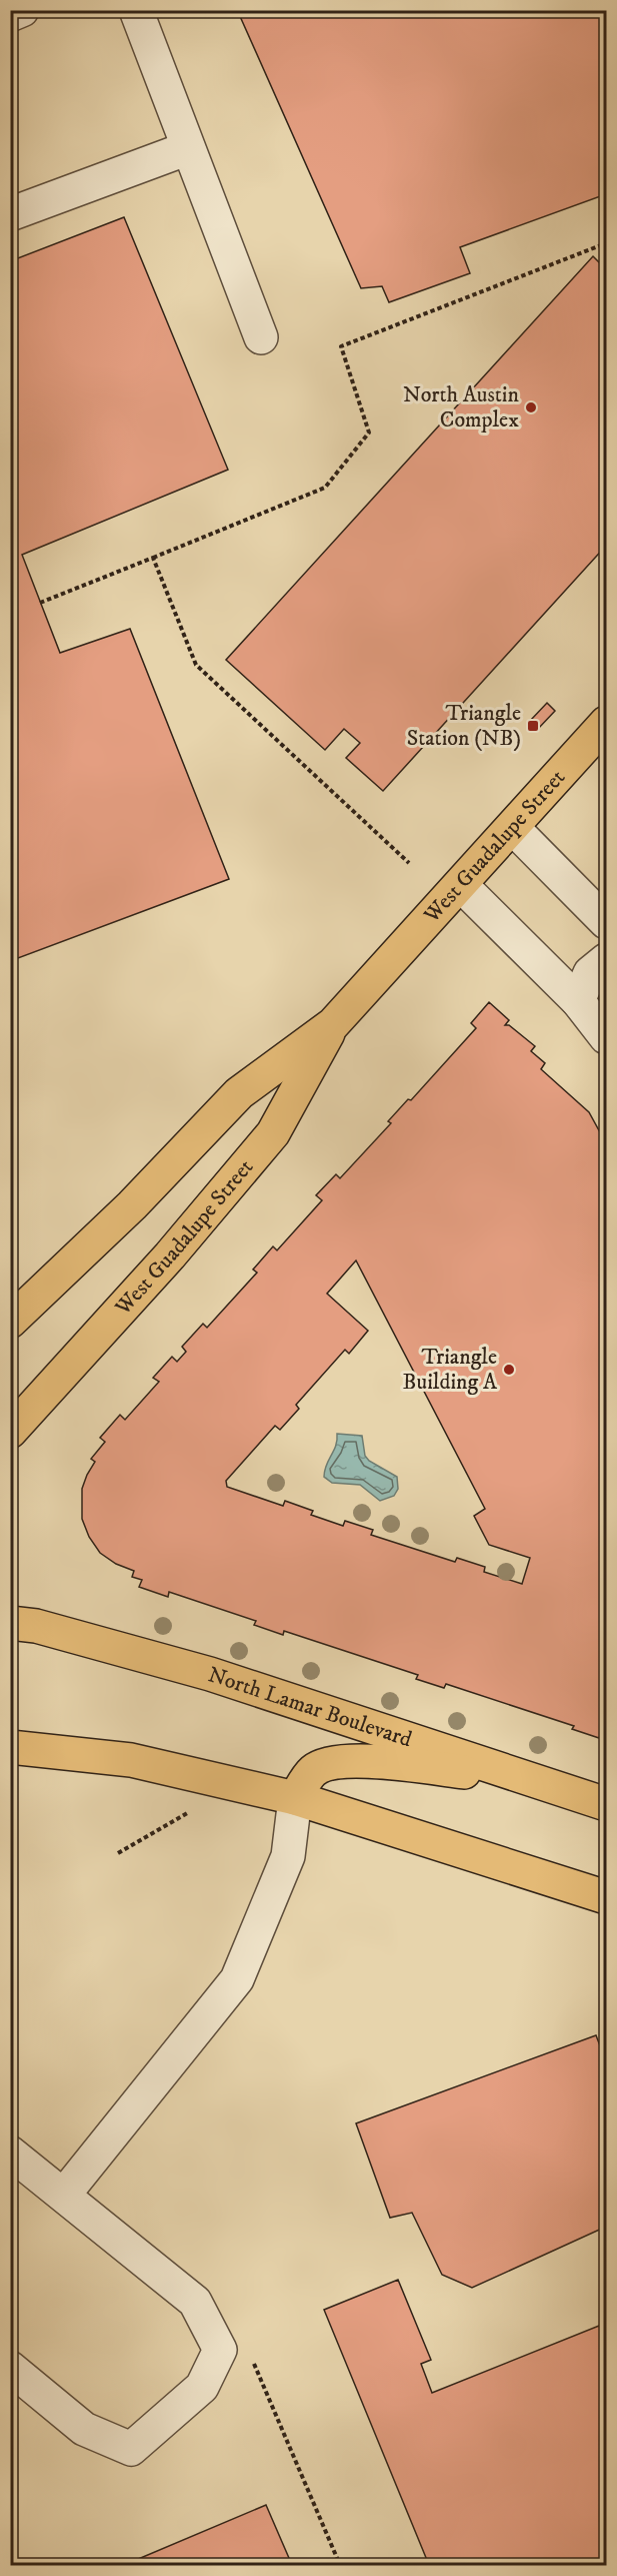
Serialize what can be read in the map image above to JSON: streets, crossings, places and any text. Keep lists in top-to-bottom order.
{
  "streets": {
    "main road": ["West Guadalupe Street", "North Lamar Boulevard"]
  },
  "places": {
    "other": ["North Austin Complex", "Triangle Building A"],
    "transit": ["Triangle Station (NB)"]
  }
}
